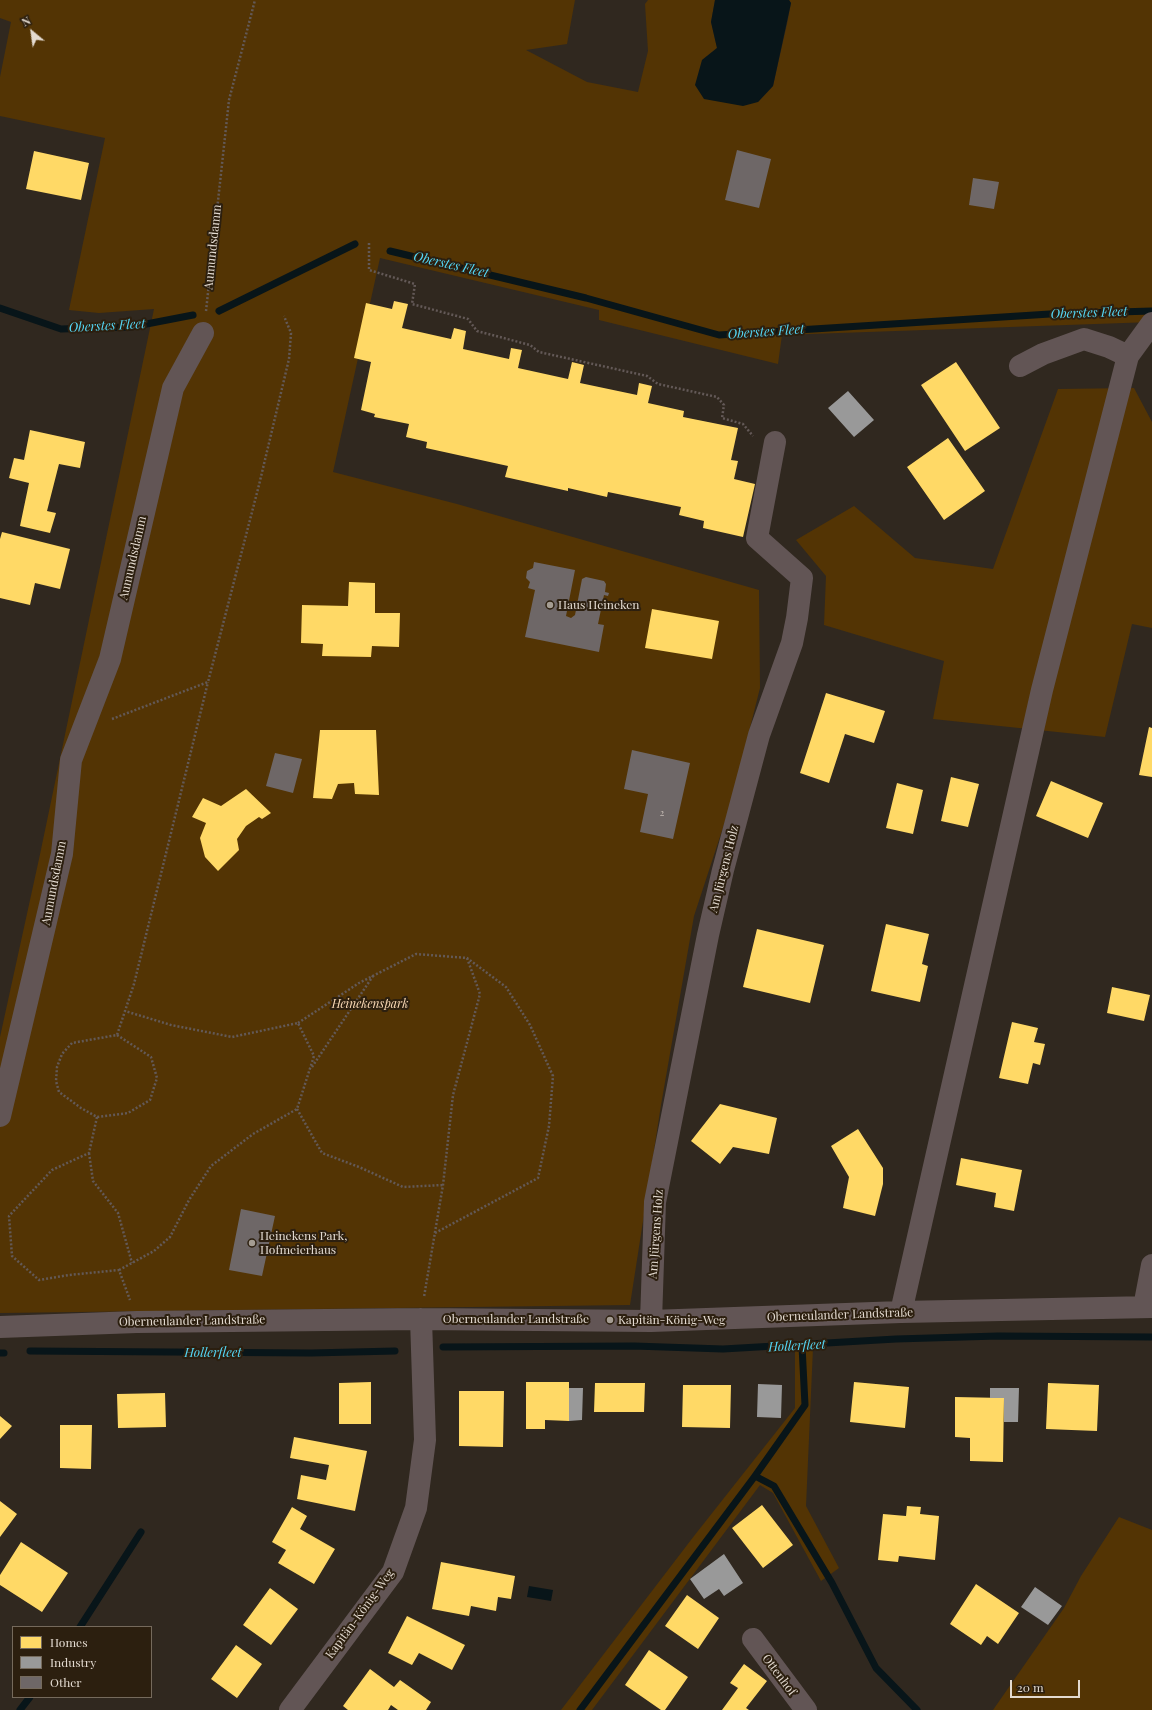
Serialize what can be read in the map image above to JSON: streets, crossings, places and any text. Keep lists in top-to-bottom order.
{
  "streets": {
    "street": [
      "Aumundsdamm",
      "Am Jürgens Holz",
      "Oberneulander Landstraße",
      "Kapitän-König-Weg",
      "Ottenhof"
    ]
  },
  "crossings": [
    ["Am Jürgens Holz", "Oberneulander Landstraße"],
    ["Oberneulander Landstraße", "Kapitän-König-Weg"]
  ],
  "water": ["Oberstes Fleet", "Hollerfleet"],
  "parks": ["Heinekenspark"],
  "places": ["Haus Heineken", "Heinekens Park, Hofmeierhaus", "Kapitän-König-Weg"],
  "house_numbers": ["2"],
  "legend": ["Homes", "Industry", "Other"],
  "scale_bar": "20 m",
  "north": "top left"
}
